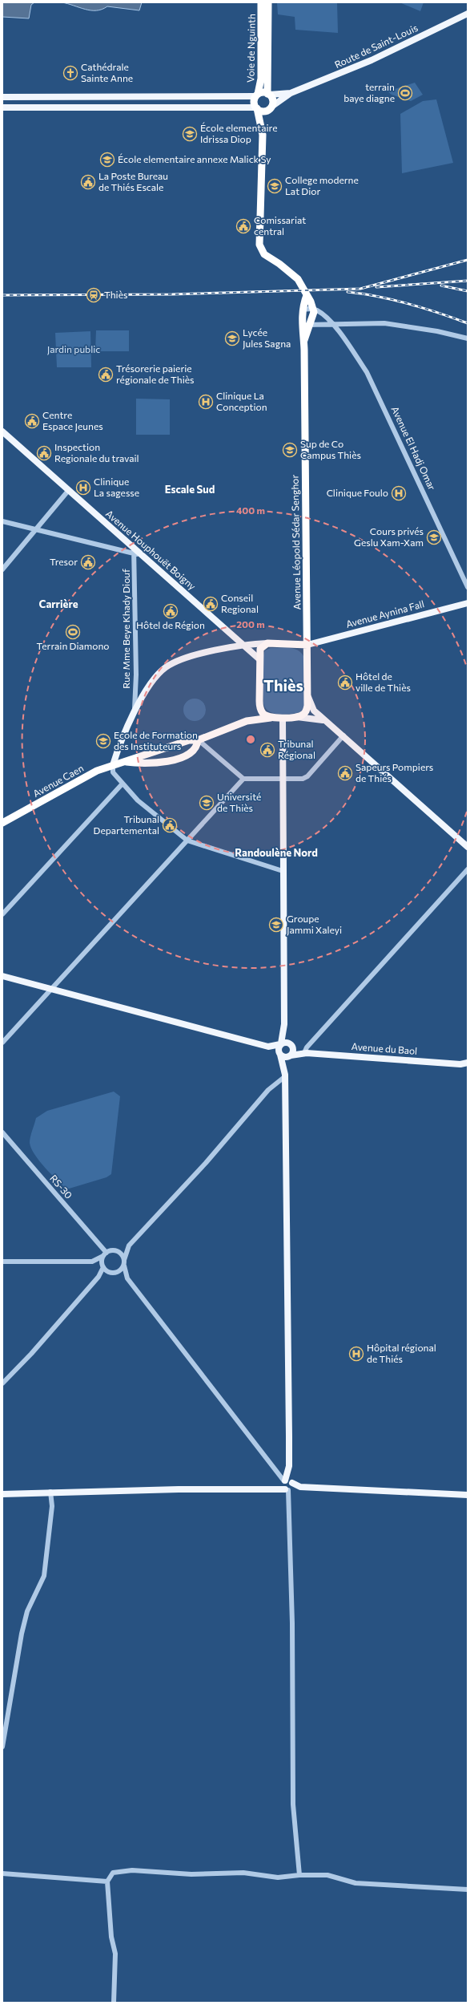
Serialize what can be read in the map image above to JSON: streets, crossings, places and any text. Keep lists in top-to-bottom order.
{
  "streets": {
    "highway": ["Voie de Nguinth", "Avenue Léopold Sédar Senghor", "Avenue Caen"],
    "main road": [
      "Route de Saint-Louis",
      "Avenue Houphouët Boigny",
      "Avenue Aynina Fall",
      "Avenue du Baol"
    ],
    "street": ["Avenue El Hadj Omar", "Rue Mme Beye Khady Diouf", "RS-30"]
  },
  "crossings": [
    ["Avenue Léopold Sédar Senghor", "Avenue Aynina Fall"],
    ["Avenue Léopold Sédar Senghor", "Avenue Caen"],
    ["Avenue Houphouët Boigny", "Rue Mme Beye Khady Diouf"]
  ],
  "districts": [
    "Escale Sud",
    "Carrière",
    "Thiès",
    "Randoulène Nord"
  ],
  "parks": ["Jardin public"],
  "places": {
    "church": ["Cathédrale Sainte Anne"],
    "sports": ["terrain baye diagne", "Terrain Diamono"],
    "school or university": [
      "École elementaire Idrissa Diop",
      "École elementaire annexe Malick Sy",
      "College moderne Lat Dior",
      "Lycée Jules Sagna",
      "Sup de Co Campus Thiès",
      "Cours privés Geslu Xam-Xam",
      "Ecole de Formation des Instituteurs",
      "Université de Thiès",
      "Groupe Jammi Xaleyi"
    ],
    "public building": [
      "La Poste Bureau de Thiés Escale",
      "Comissariat central",
      "Trésorerie paierie régionale de Thiès",
      "Centre Espace Jeunes",
      "Inspection Regionale du travail",
      "Tresor",
      "Conseil Regional",
      "Hôtel de Région",
      "Hôtel de ville de Thiès",
      "Tribunal Régional",
      "Sapeurs Pompiers de Thiés",
      "Tribunal Departemental"
    ],
    "station": ["Thiès"],
    "hospital": [
      "Clinique La Conception",
      "Clinique La sagesse",
      "Clinique Foulo",
      "Hôpital régional de Thiés"
    ]
  },
  "rings": ["400 m", "200 m"]
}
